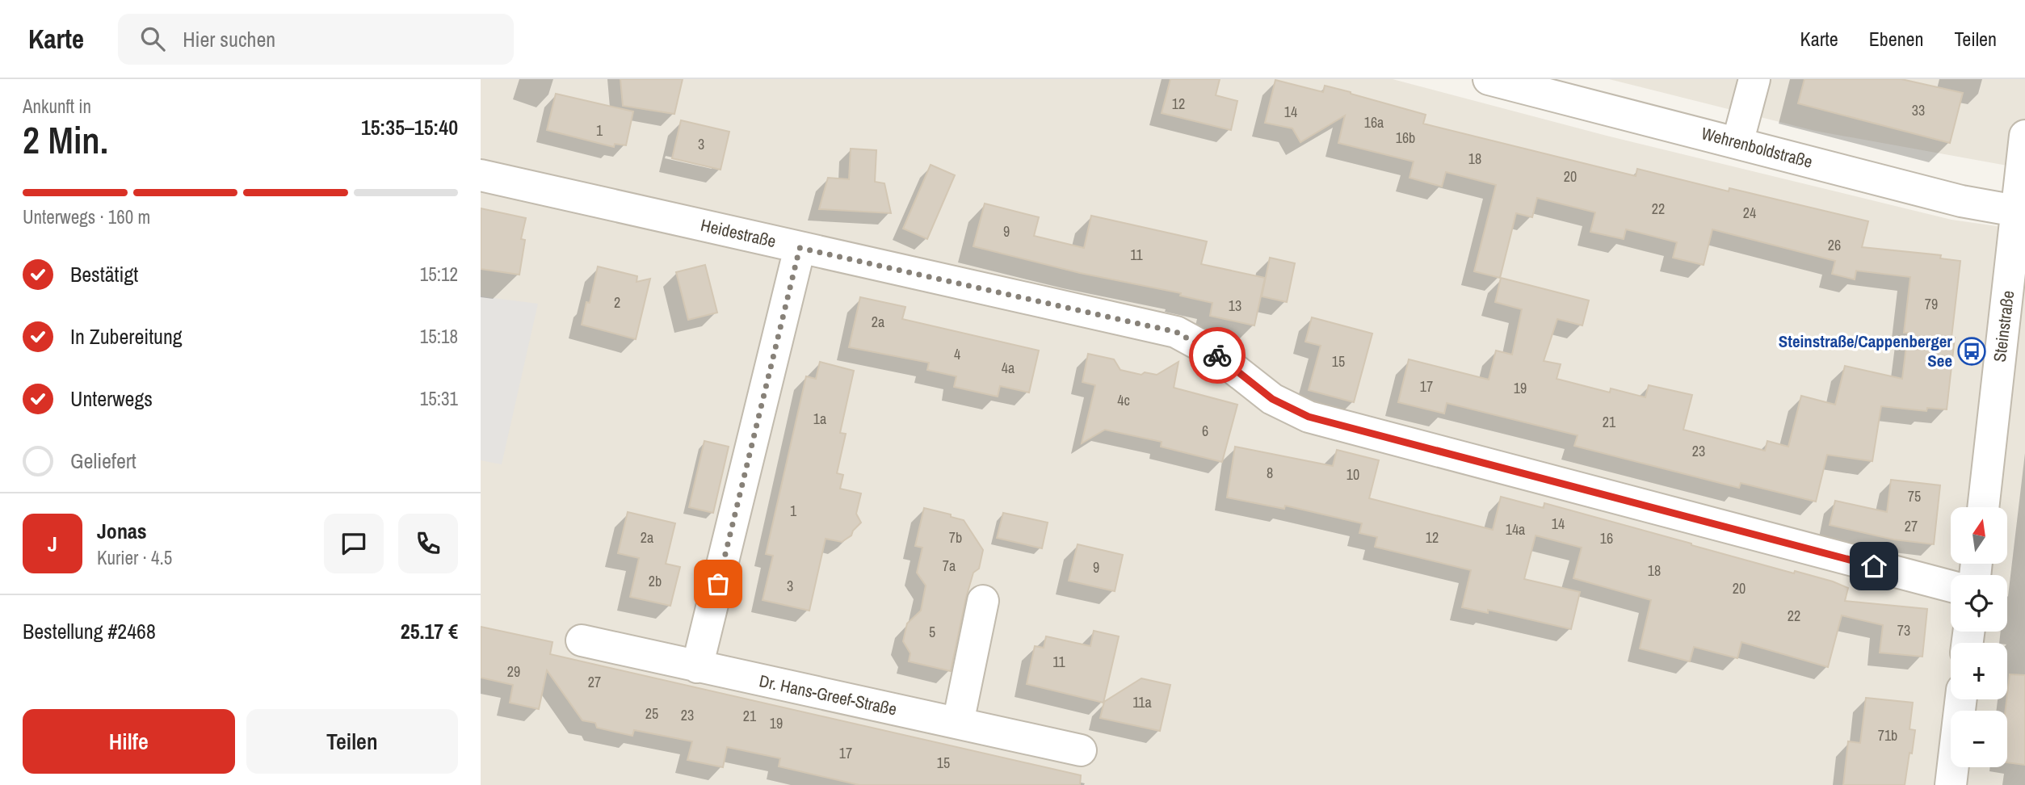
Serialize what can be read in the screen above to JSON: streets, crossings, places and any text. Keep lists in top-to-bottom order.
{
  "streets": {
    "street": [
      "Wehrenboldstraße",
      "Heidestraße",
      "Steinstraße",
      "Dr. Hans-Greef-Straße"
    ]
  },
  "crossings": [
    ["Wehrenboldstraße", "Steinstraße"]
  ],
  "places": {
    "bus stop": ["Steinstraße/Cappenberger See"]
  },
  "house_numbers": [
    "12",
    "33",
    "14",
    "16a",
    "1",
    "16b",
    "3",
    "18",
    "20",
    "22",
    "24",
    "9",
    "26",
    "11",
    "2",
    "79",
    "13",
    "2a",
    "4",
    "15",
    "4a",
    "17",
    "19",
    "4c",
    "1a",
    "21",
    "6",
    "23",
    "8",
    "10",
    "75",
    "1",
    "14",
    "27",
    "14a",
    "2a",
    "7b",
    "12",
    "16",
    "7a",
    "9",
    "18",
    "2b",
    "3",
    "20",
    "22",
    "73",
    "5",
    "11",
    "29",
    "27",
    "11a",
    "25",
    "23",
    "21",
    "19",
    "71b",
    "17",
    "15"
  ],
  "north": "top",
  "page": {
    "header": "Karte",
    "search": "Hier suchen",
    "nav": ["Karte", "Ebenen", "Teilen"],
    "heading": ["2 Min.", "Ankunft in", "15:35–15:40"],
    "panel": [
      "Jonas",
      "Kurier · 4.5",
      "Bestellung #2468",
      "25.17 €"
    ],
    "bar": "Unterwegs · 160 m",
    "list": [
      ["Bestätigt", "15:12"],
      ["In Zubereitung", "15:18"],
      ["Unterwegs", "15:31"],
      "Geliefert"
    ],
    "map_buttons": ["+", "−"],
    "round": "J",
    "buttons": ["Hilfe", "Teilen"]
  }
}
